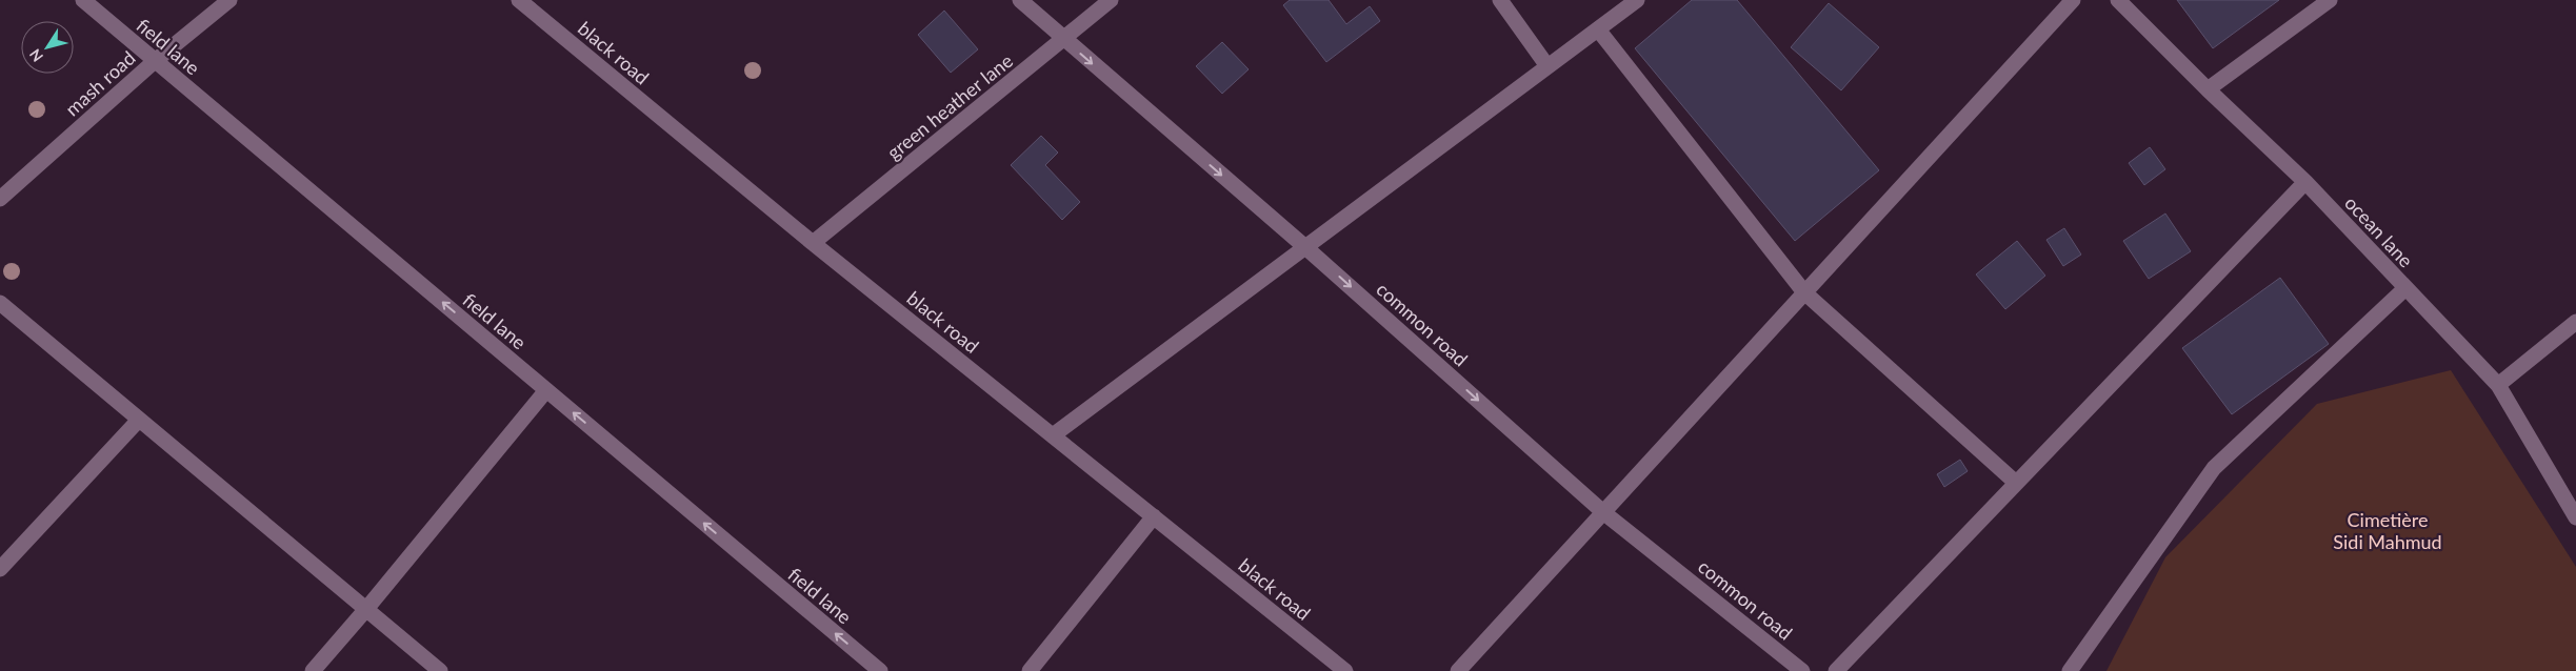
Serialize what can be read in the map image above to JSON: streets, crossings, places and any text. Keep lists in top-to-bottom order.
{
  "streets": {
    "street": [
      "field lane",
      "black road",
      "mash road",
      "green heather lane",
      "ocean lane",
      "common road"
    ]
  },
  "crossings": [
    ["field lane", "mash road"],
    ["black road", "green heather lane"],
    ["green heather lane", "common road"]
  ],
  "one_way": ["field lane", "common road"],
  "parks": ["Cimetière Sidi Mahmud"],
  "north": "bottom left"
}
